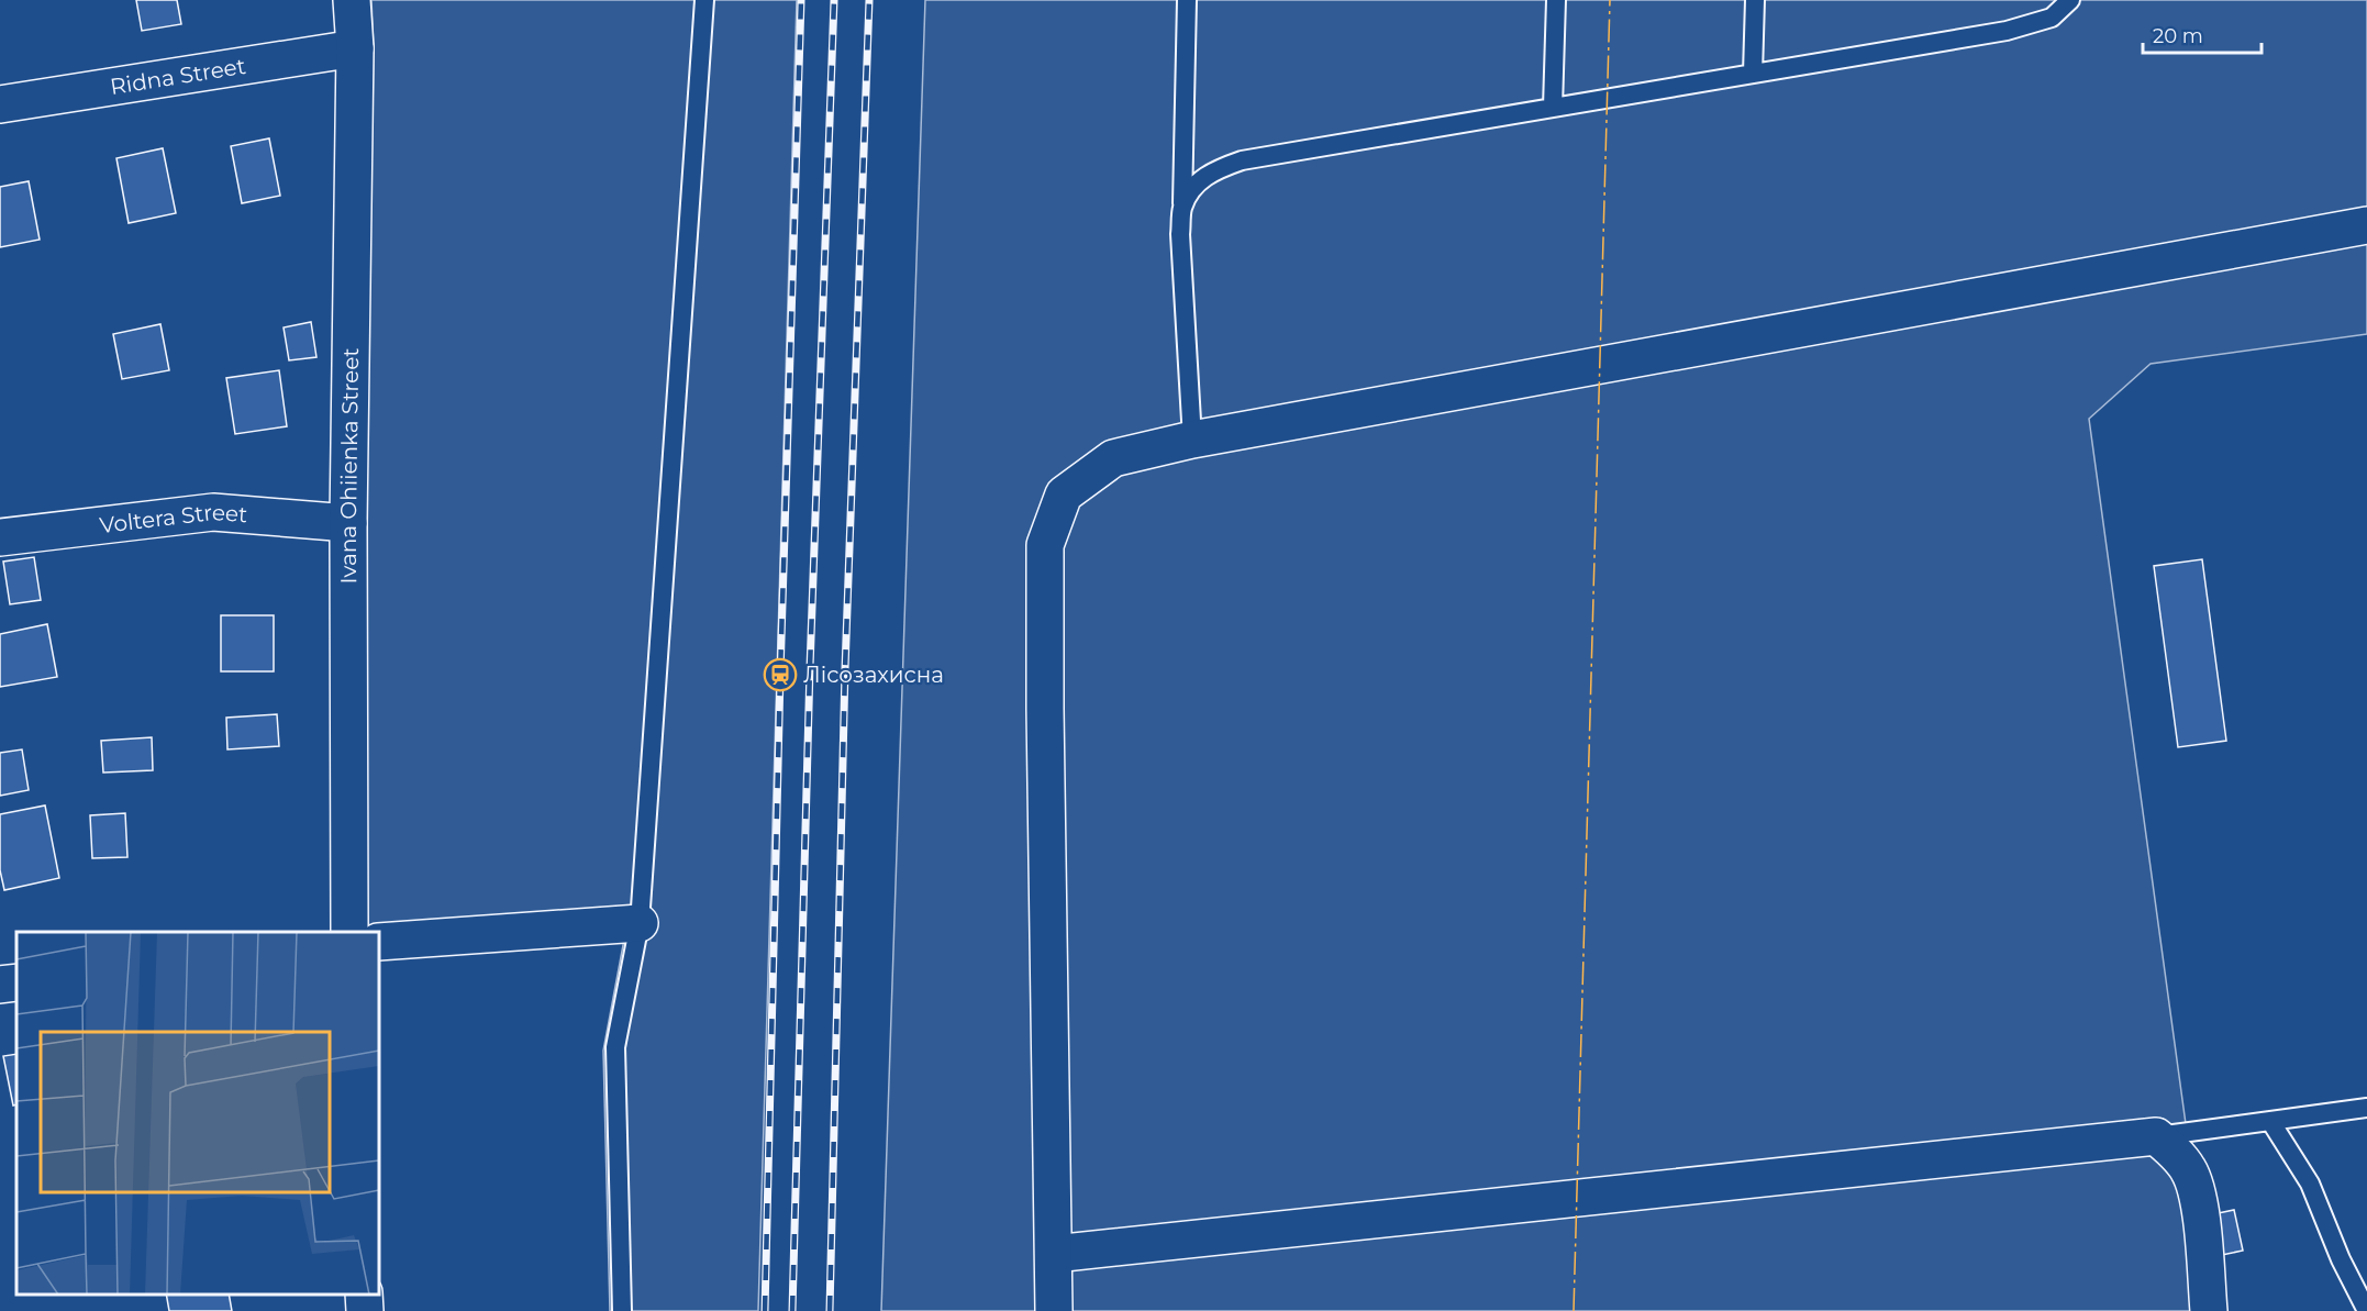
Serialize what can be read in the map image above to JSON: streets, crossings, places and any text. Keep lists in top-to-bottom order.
{
  "streets": {
    "street": ["Ridna Street", "Ivana Ohiienka Street", "Voltera Street"]
  },
  "crossings": [
    ["Ridna Street", "Ivana Ohiienka Street"],
    ["Ivana Ohiienka Street", "Voltera Street"]
  ],
  "places": {
    "station": ["Лісозахисна"]
  },
  "scale_bar": "20 m"
}
